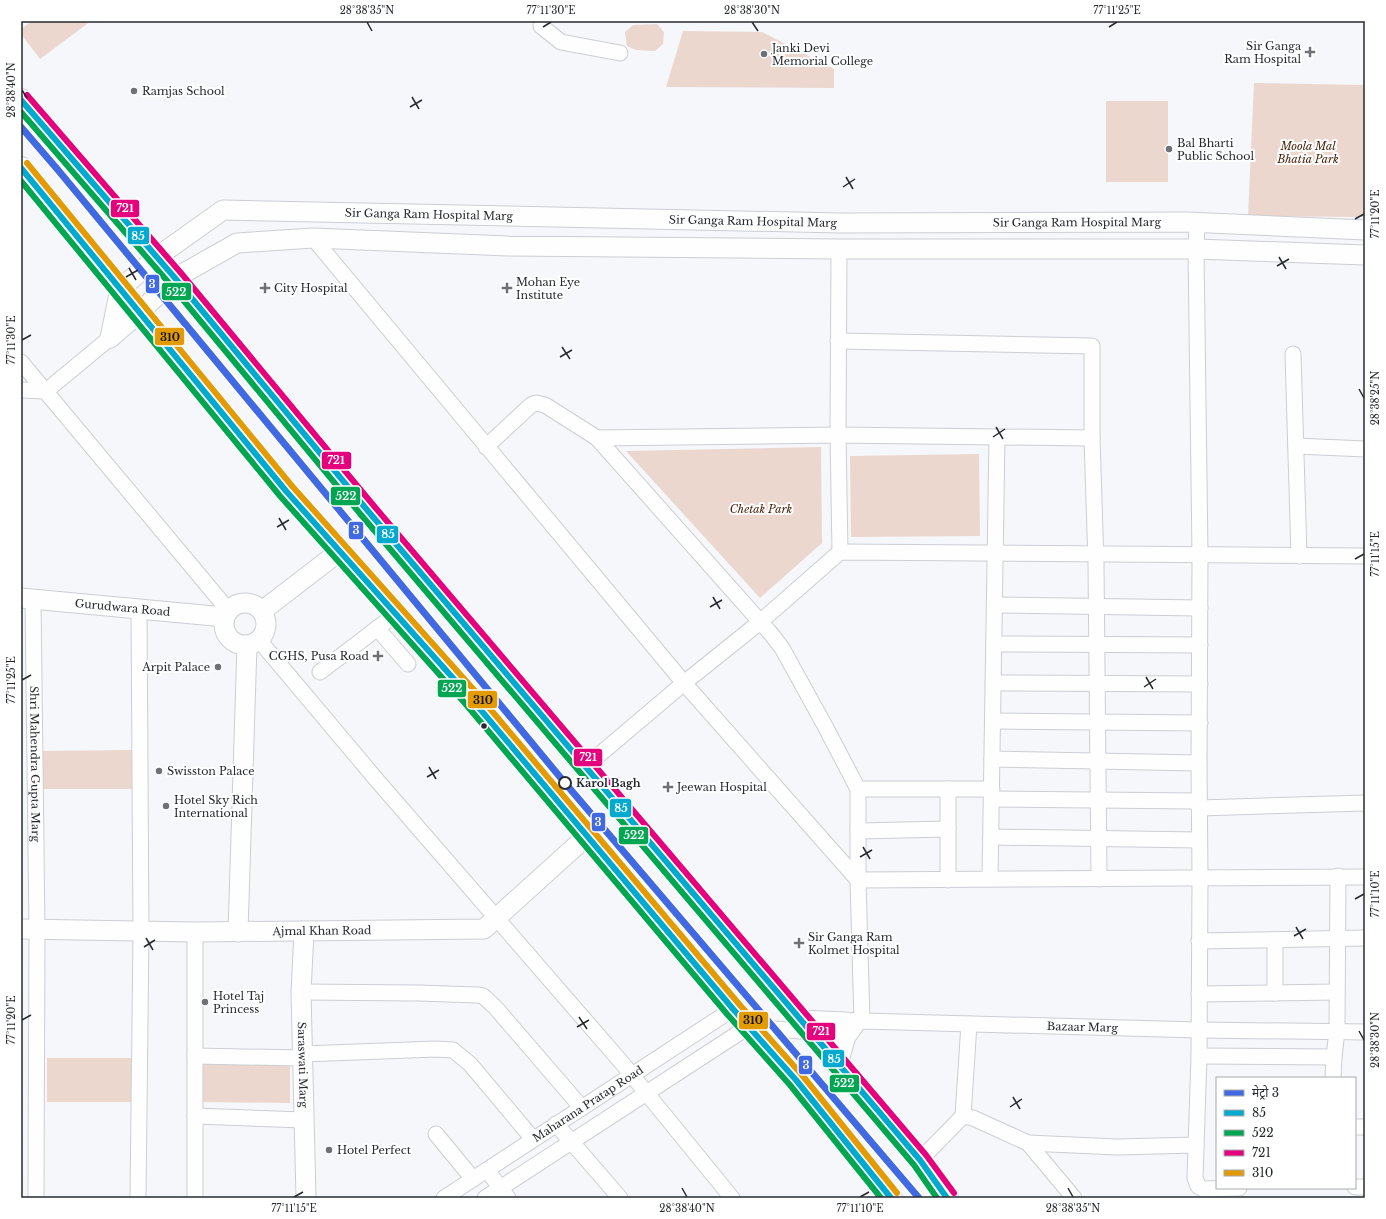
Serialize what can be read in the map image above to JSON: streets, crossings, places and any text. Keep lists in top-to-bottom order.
{
  "streets": {
    "street": [
      "Sir Ganga Ram Hospital Marg",
      "Gurudwara Road",
      "Shri Mahendra Gupta Marg",
      "Ajmal Khan Road",
      "Bazaar Marg",
      "Saraswati Marg",
      "Maharana Pratap Road"
    ]
  },
  "crossings": [
    ["Gurudwara Road", "Shri Mahendra Gupta Marg"],
    ["Shri Mahendra Gupta Marg", "Ajmal Khan Road"],
    ["Ajmal Khan Road", "Saraswati Marg"],
    ["Bazaar Marg", "Maharana Pratap Road"]
  ],
  "parks": ["Moola Mal Bhatia Park", "Chetak Park"],
  "places": {
    "health": [
      "Sir Ganga Ram Hospital",
      "City Hospital",
      "Mohan Eye Institute",
      "CGHS, Pusa Road",
      "Jeewan Hospital",
      "Sir Ganga Ram Kolmet Hospital"
    ],
    "other": [
      "Janki Devi Memorial College",
      "Ramjas School",
      "Bal Bharti Public School",
      "Arpit Palace",
      "Swisston Palace",
      "Karol Bagh",
      "Hotel Sky Rich International",
      "Hotel Taj Princess",
      "Hotel Perfect"
    ]
  },
  "lines": [
    "transit line 721",
    "transit line 85",
    "transit line 522",
    "metro line 3",
    "transit line 310"
  ],
  "legend": [
    "मेट्रो 3",
    "85",
    "522",
    "721",
    "310"
  ],
  "coordinates": [
    "28°38'35\"N",
    "77°11'30\"E",
    "28°38'30\"N",
    "77°11'25\"E",
    "28°38'40\"N",
    "77°11'20\"E",
    "28°38'25\"N",
    "77°11'15\"E",
    "77°11'10\"E"
  ]
}
